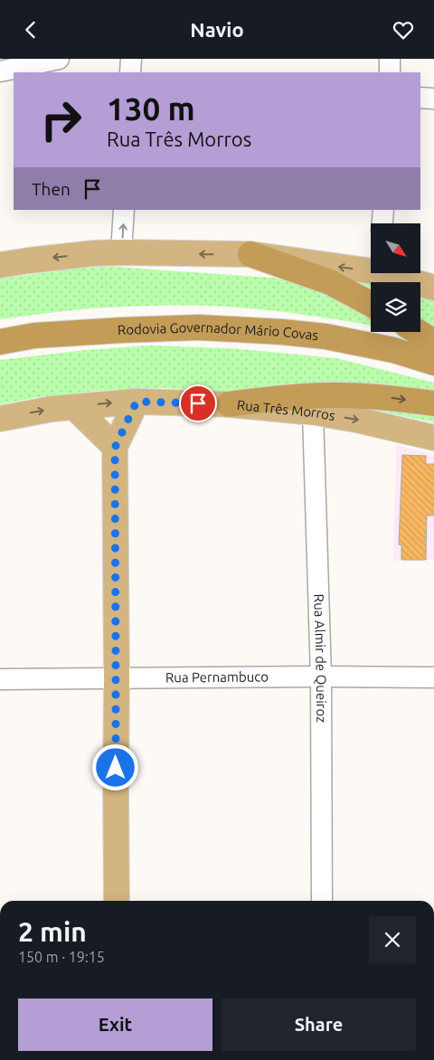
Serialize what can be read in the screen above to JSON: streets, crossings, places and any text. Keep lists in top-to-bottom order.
{
  "streets": {
    "highway": ["Rodovia Governador Mário Covas"],
    "main road": ["Rua Três Morros"],
    "street": ["Rua Almir de Queiroz", "Rua Pernambuco"]
  },
  "crossings": [
    ["Rua Três Morros", "Rua Almir de Queiroz"],
    ["Rua Almir de Queiroz", "Rua Pernambuco"]
  ],
  "north": "bottom right",
  "page": {
    "header": "Navio",
    "turn": ["130 m", "Rua Três Morros"],
    "then": "Then",
    "heading": ["2 min", "150 m · 19:15"],
    "buttons": ["Exit", "Share"]
  }
}
